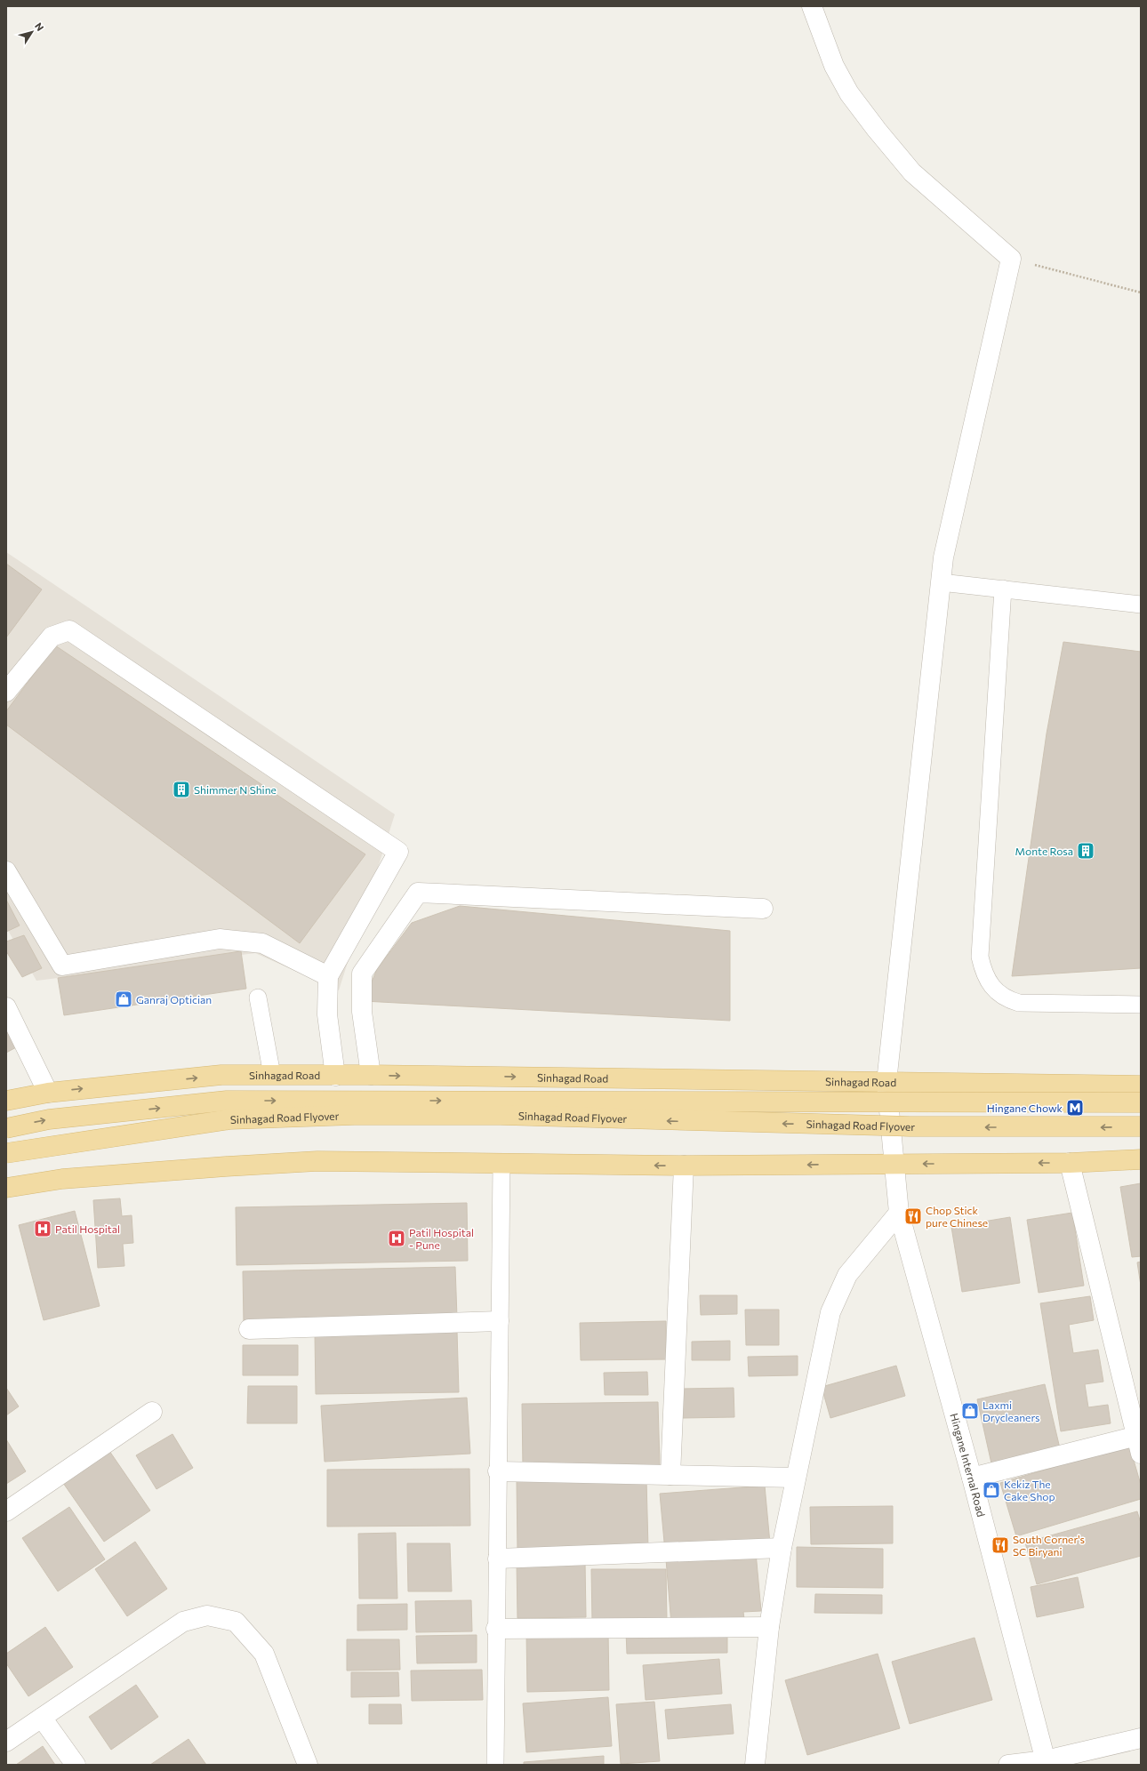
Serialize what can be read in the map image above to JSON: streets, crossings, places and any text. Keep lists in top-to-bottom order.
{
  "streets": {
    "main road": ["Sinhagad Road", "Sinhagad Road Flyover"],
    "street": ["Hingane Internal Road"]
  },
  "crossings": [
    ["Sinhagad Road", "Hingane Internal Road"]
  ],
  "places": {
    "building": ["Shimmer N Shine", "Monte Rosa"],
    "shop": ["Ganraj Optician", "Laxmi Drycleaners", "Kekiz The Cake Shop"],
    "metro station": ["Hingane Chowk"],
    "restaurant": ["Chop Stick pure Chinese", "South Corner's SC Biryani"],
    "hospital": ["Patil Hospital", "Patil Hospital - Pune"]
  },
  "north": "top right"
}
